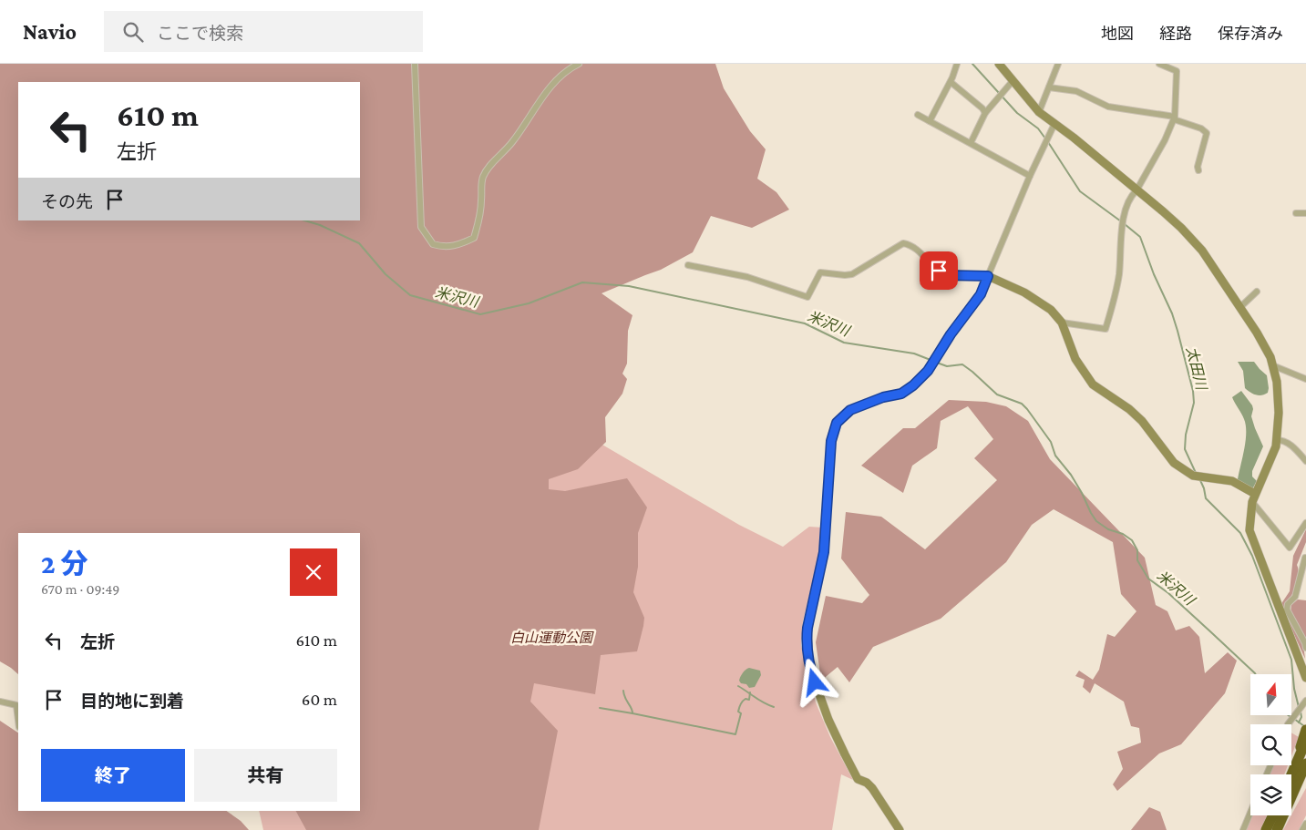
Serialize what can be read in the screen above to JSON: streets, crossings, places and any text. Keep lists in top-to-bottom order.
{
  "water": ["米沢川", "太田川"],
  "parks": ["白山運動公園"],
  "north": "top",
  "page": {
    "header": "Navio",
    "search": "ここで検索",
    "nav": ["地図", "経路", "保存済み"],
    "turn": ["610 m", "左折"],
    "then": "その先",
    "heading": ["2 分", "670 m · 09:49"],
    "list": [
      {
        "name": "左折",
        "value": "610 m"
      },
      {
        "name": "目的地に到着",
        "value": "60 m"
      }
    ],
    "buttons": ["終了", "共有"]
  }
}
